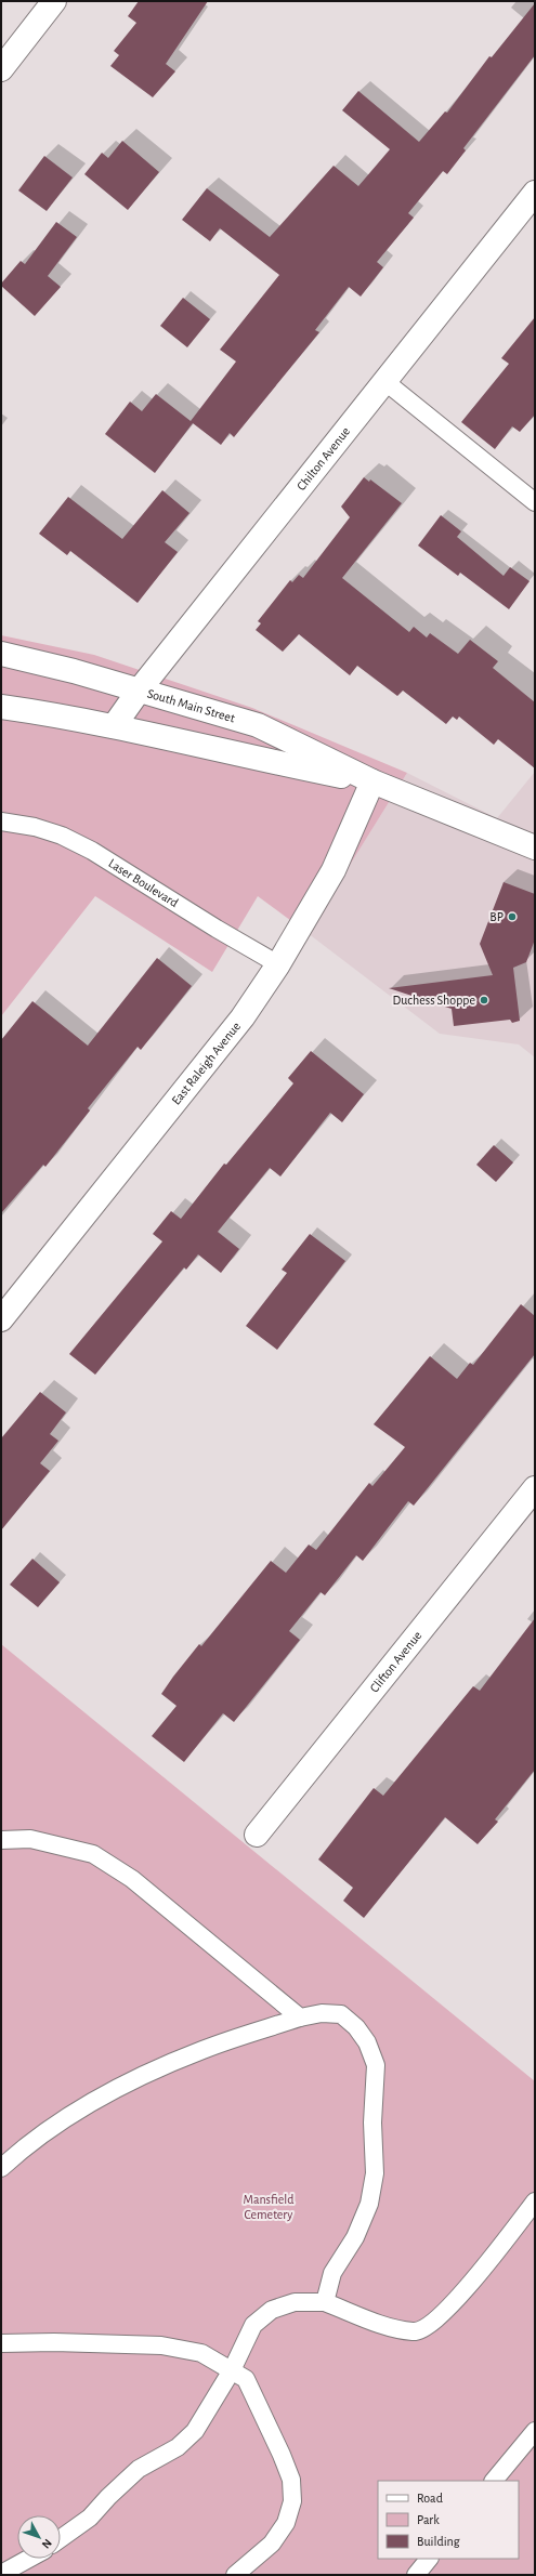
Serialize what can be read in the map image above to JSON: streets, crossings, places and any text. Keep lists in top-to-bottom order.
{
  "streets": {
    "main road": [
      "Chilton Avenue",
      "South Main Street",
      "East Raleigh Avenue",
      "Clifton Avenue"
    ],
    "lane": ["Laser Boulevard"]
  },
  "crossings": [
    ["Chilton Avenue", "South Main Street"],
    ["South Main Street", "East Raleigh Avenue"],
    ["Laser Boulevard", "East Raleigh Avenue"]
  ],
  "parks": ["Mansfield Cemetery"],
  "places": ["BP", "Duchess Shoppe"],
  "legend": ["Road", "Park", "Building"],
  "north": "bottom right"
}
